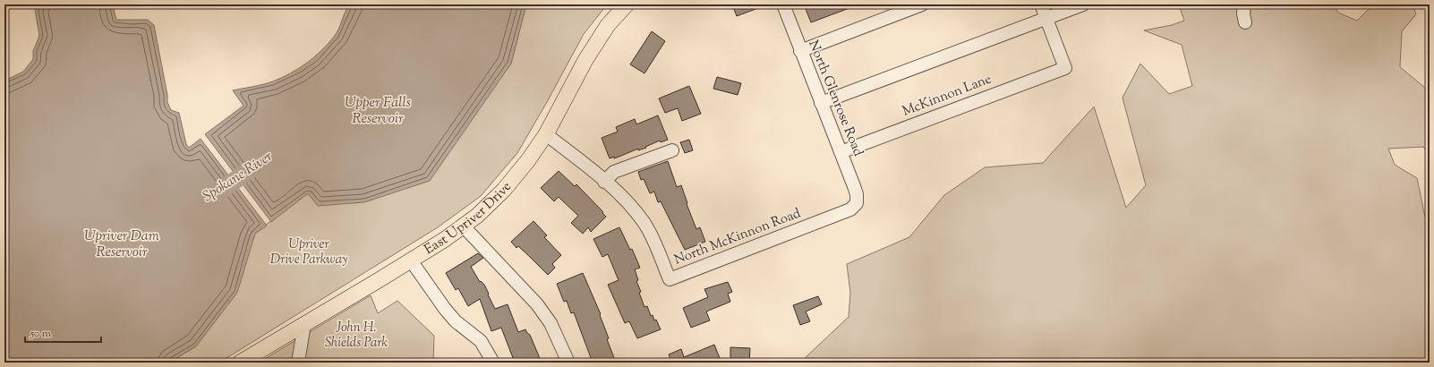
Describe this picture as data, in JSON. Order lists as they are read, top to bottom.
{
  "streets": {
    "main road": ["East Upriver Drive"],
    "street": ["McKinnon Lane", "North Glenrose Road", "North McKinnon Road"]
  },
  "crossings": [
    ["McKinnon Lane", "North Glenrose Road"],
    ["North Glenrose Road", "North McKinnon Road"],
    ["East Upriver Drive", "North McKinnon Road"]
  ],
  "water": ["Upper Falls Reservoir", "Spokane River", "Upriver Dam Reservoir"],
  "parks": ["Upriver Drive Parkway", "John H. Shields Park"],
  "scale_bar": "50 m"
}
